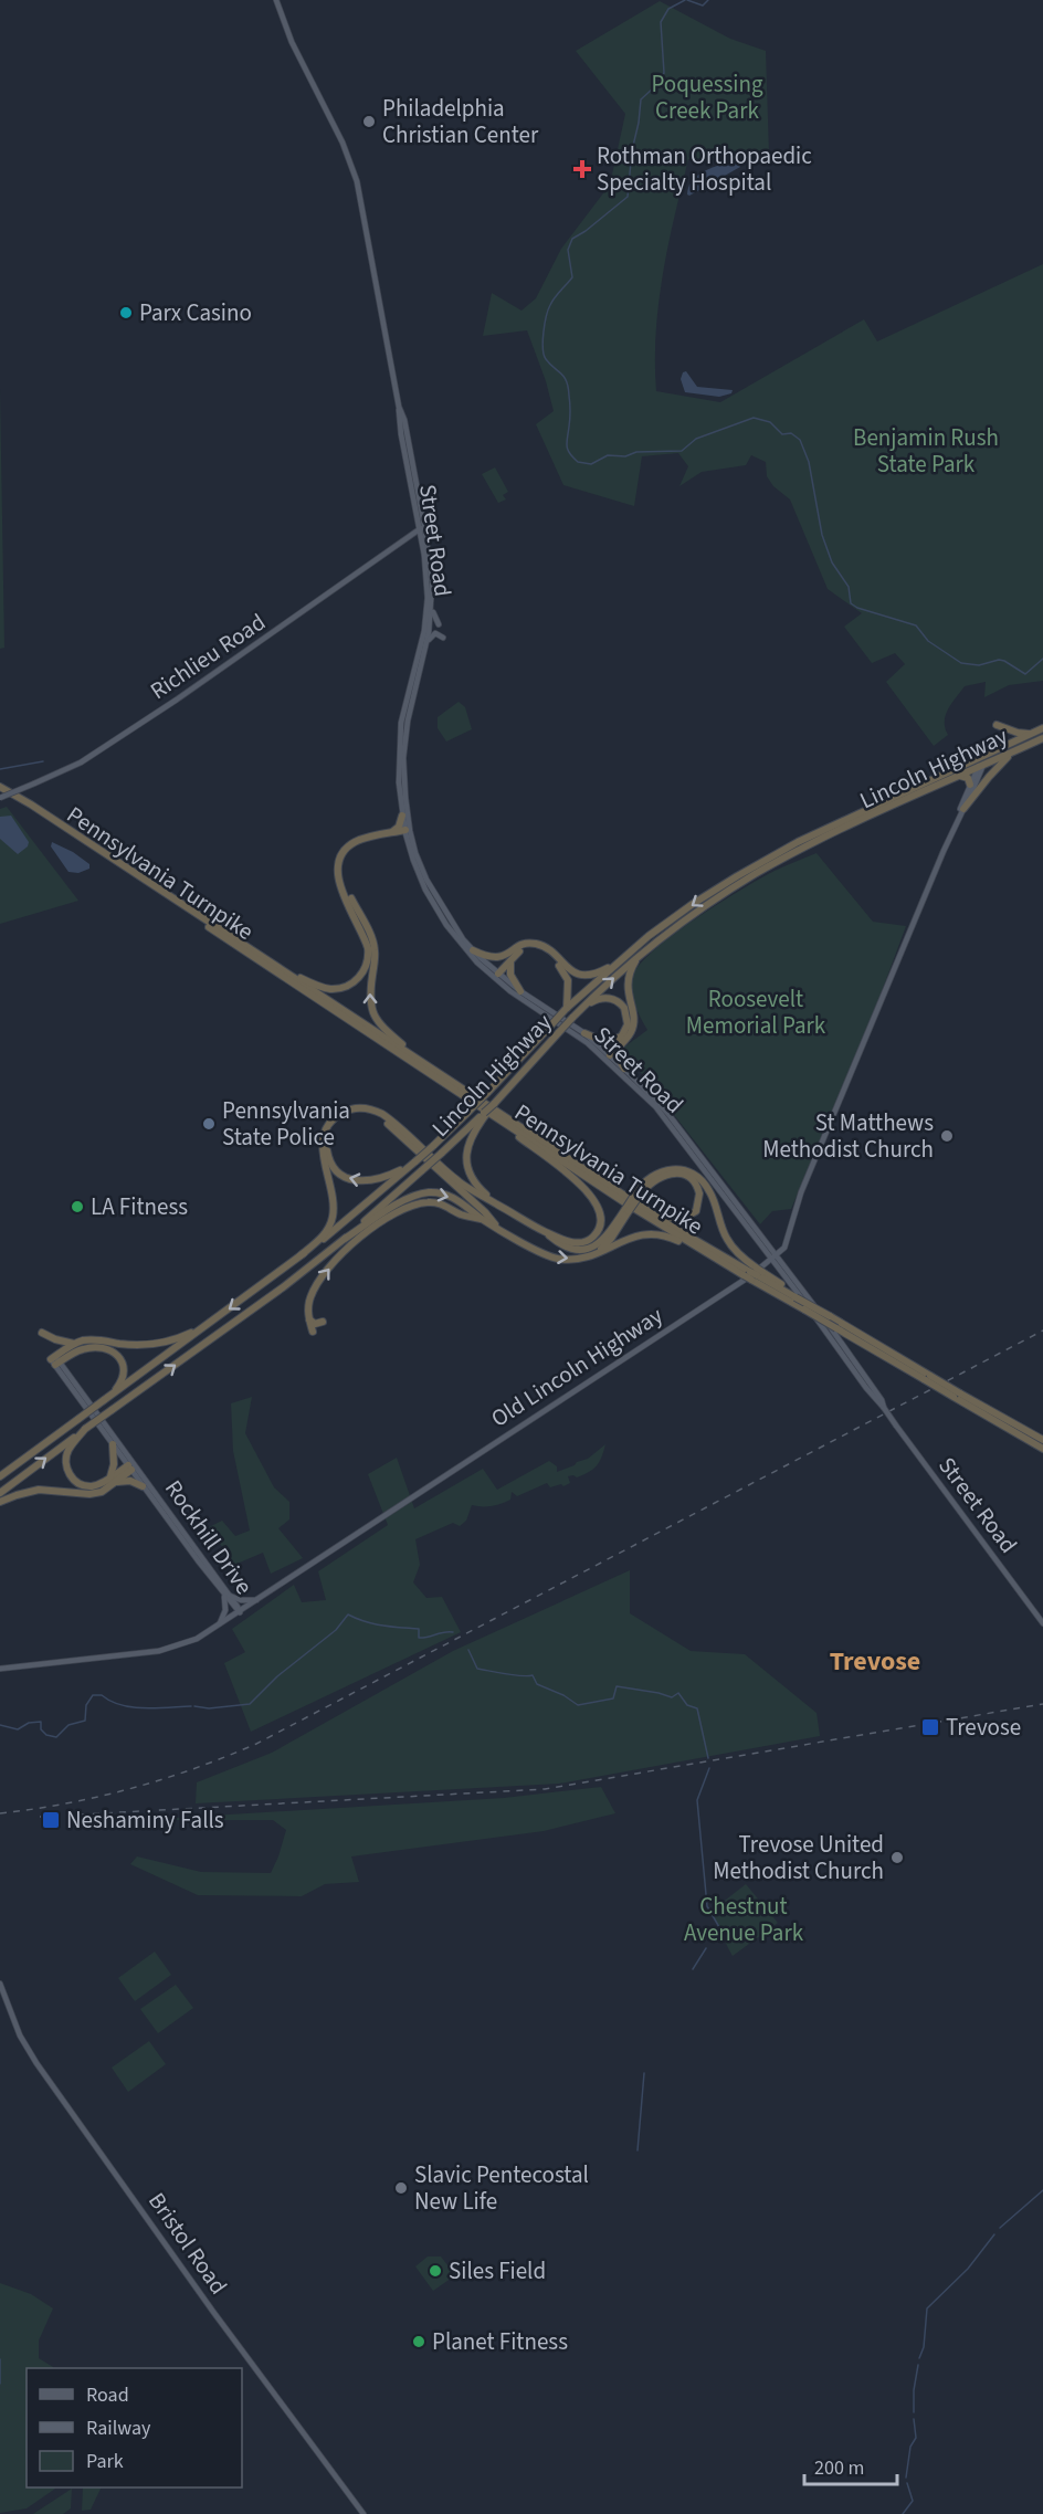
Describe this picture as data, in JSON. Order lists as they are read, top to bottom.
{
  "streets": {
    "highway": ["Lincoln Highway", "Pennsylvania Turnpike"],
    "main road": [
      "Street Road",
      "Richlieu Road",
      "Old Lincoln Highway",
      "Rockhill Drive",
      "Bristol Road"
    ]
  },
  "crossings": [
    ["Street Road", "Richlieu Road"],
    ["Street Road", "Old Lincoln Highway"],
    ["Lincoln Highway", "Pennsylvania Turnpike"],
    ["Lincoln Highway", "Old Lincoln Highway"],
    ["Pennsylvania Turnpike", "Old Lincoln Highway"],
    ["Old Lincoln Highway", "Rockhill Drive"]
  ],
  "districts": ["Trevose"],
  "parks": [
    "Poquessing Creek Park",
    "Benjamin Rush State Park",
    "Roosevelt Memorial Park",
    "Chestnut Avenue Park"
  ],
  "places": {
    "other": [
      "Philadelphia Christian Center",
      "Parx Casino",
      "Pennsylvania State Police",
      "St Matthews Methodist Church",
      "LA Fitness",
      "Trevose United Methodist Church",
      "Slavic Pentecostal New Life",
      "Siles Field",
      "Planet Fitness"
    ],
    "health": ["Rothman Orthopaedic Specialty Hospital"],
    "transit": ["Trevose", "Neshaminy Falls"]
  },
  "legend": ["Road", "Railway", "Park"],
  "scale_bar": "200 m"
}
